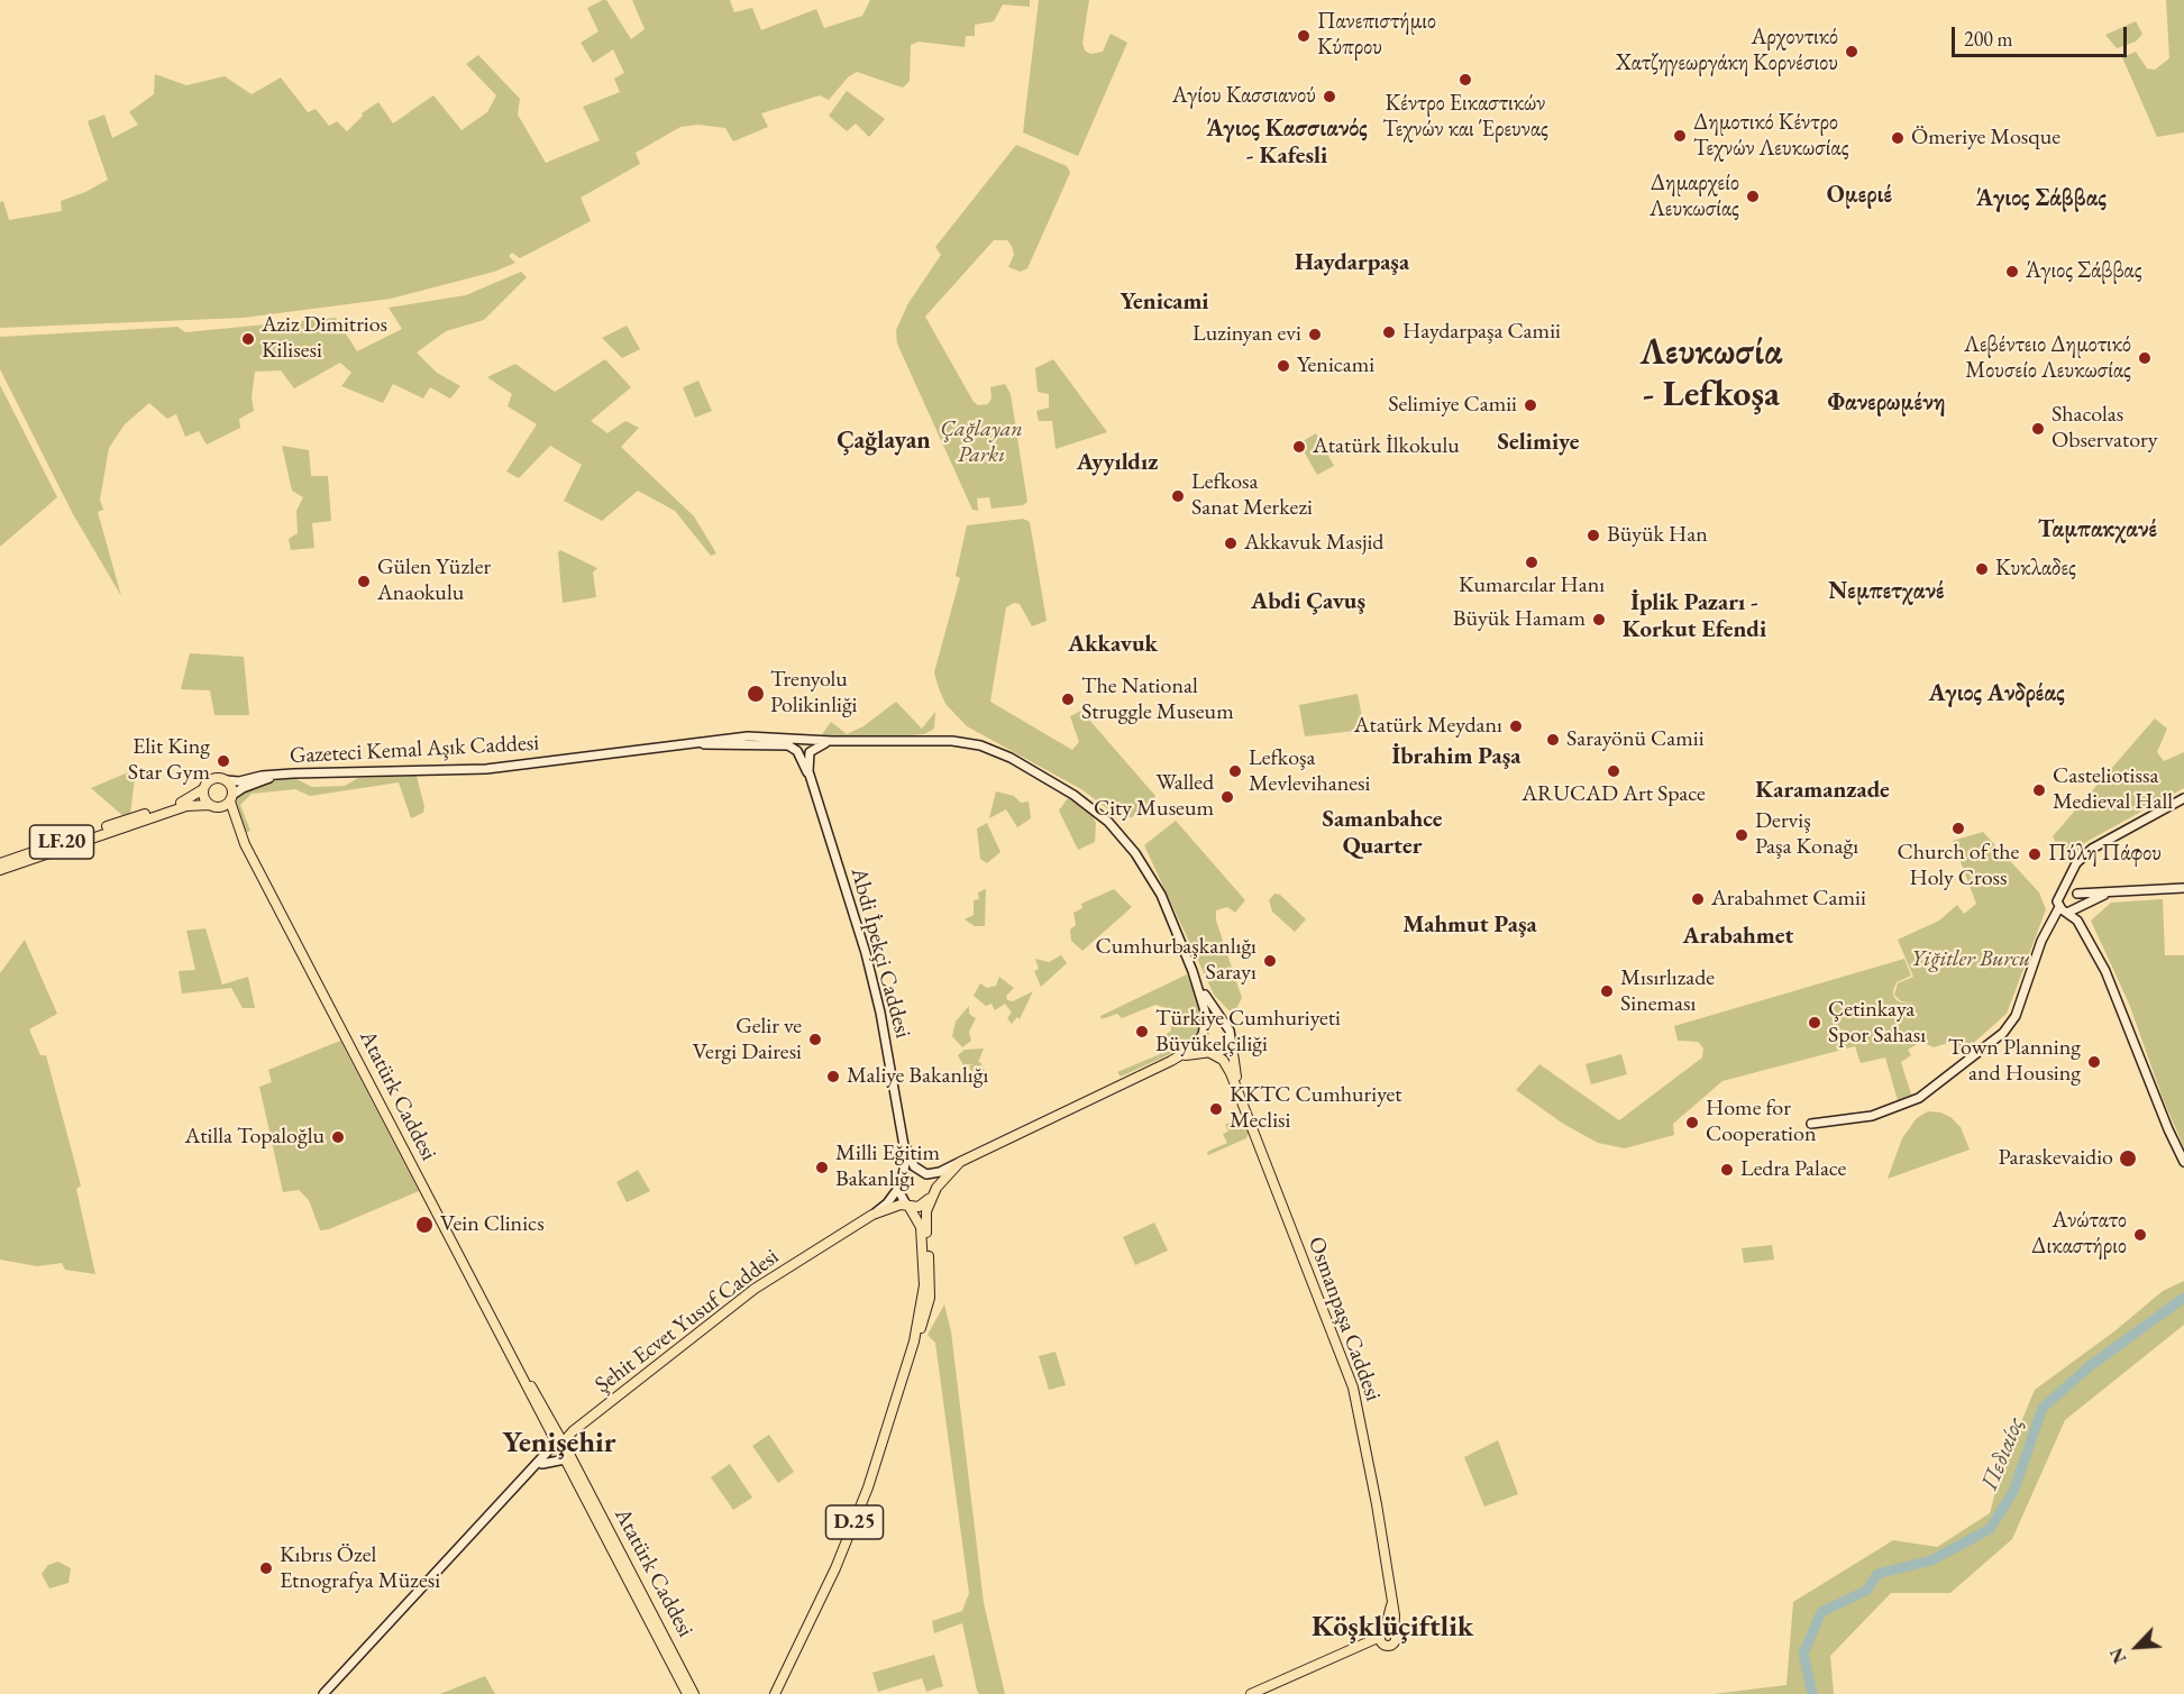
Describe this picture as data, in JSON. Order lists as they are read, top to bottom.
{
  "streets": {
    "main road": [
      "Gazeteci Kemal Aşık Caddesi",
      "LF.20",
      "Abdi İpekçi Caddesi",
      "Atatürk Caddesi",
      "Osmanpaşa Caddesi",
      "Şehit Ecvet Yusuf Caddesi",
      "D.25"
    ]
  },
  "crossings": [
    ["Gazeteci Kemal Aşık Caddesi", "LF.20"],
    ["Gazeteci Kemal Aşık Caddesi", "Abdi İpekçi Caddesi"],
    ["Gazeteci Kemal Aşık Caddesi", "Atatürk Caddesi"],
    ["LF.20", "Abdi İpekçi Caddesi"],
    ["LF.20", "Atatürk Caddesi"],
    ["LF.20", "D.25"],
    ["Abdi İpekçi Caddesi", "Şehit Ecvet Yusuf Caddesi"],
    ["Abdi İpekçi Caddesi", "D.25"],
    ["Atatürk Caddesi", "Şehit Ecvet Yusuf Caddesi"],
    ["Şehit Ecvet Yusuf Caddesi", "D.25"]
  ],
  "districts": [
    "Άγιος Κασσιανός - Kafesli",
    "Ομεριέ",
    "Άγιος Σάββας",
    "Haydarpaşa",
    "Yenicami",
    "Λευκωσία - Lefkoşa",
    "Φανερωμένη",
    "Çağlayan",
    "Selimiye",
    "Ayyıldız",
    "Ταμπακχανέ",
    "Νεμπετχανέ",
    "Abdi Çavuş",
    "İplik Pazarı - Korkut Efendi",
    "Akkavuk",
    "Αγιος Ανδρέας",
    "İbrahim Paşa",
    "Karamanzade",
    "Samanbahce Quarter",
    "Mahmut Paşa",
    "Arabahmet",
    "Yenişehir",
    "Köşklüçiftlik"
  ],
  "water": ["Πεδιαίος"],
  "parks": ["Çağlayan Parkı", "Yiğitler Burcu"],
  "places": [
    "Πανεπιστήμιο Κύπρου",
    "Αρχοντικό Χατζηγεωργάκη Κορνέσιου",
    "Κέντρο Εικαστικών Τεχνών και Έρευνας",
    "Αγίου Κασσιανού",
    "Δημοτικό Κέντρο Τεχνών Λευκωσίας",
    "Ömeriye Mosque",
    "Δημαρχείο Λευκωσίας",
    "Άγιος Σάββας",
    "Haydarpaşa Camii",
    "Luzinyan evi",
    "Aziz Dimitrios Kilisesi",
    "Λεβέντειο Δημοτικό Μουσείο Λευκωσίας",
    "Yenicami",
    "Selimiye Camii",
    "Shacolas Observatory",
    "Atatürk İlkokulu",
    "Lefkosa Sanat Merkezi",
    "Büyük Han",
    "Akkavuk Masjid",
    "Kumarcılar Hanı",
    "Κυκλαδες",
    "Gülen Yüzler Anaokulu",
    "Büyük Hamam",
    "Trenyolu Polikinliği",
    "The National Struggle Museum",
    "Atatürk Meydanı",
    "Sarayönü Camii",
    "Elit King Star Gym",
    "Lefkoşa Mevlevihanesi",
    "ARUCAD Art Space",
    "Casteliotissa Medieval Hall",
    "Walled City Museum",
    "Church of the Holy Cross",
    "Derviş Paşa Konağı",
    "Πύλη Πάφου",
    "Arabahmet Camii",
    "Cumhurbaşkanlığı Sarayı",
    "Mısırlızade Sineması",
    "Çetinkaya Spor Sahası",
    "Türkiye Cumhuriyeti Büyükelçiliği",
    "Gelir ve Vergi Dairesi",
    "Town Planning and Housing",
    "Maliye Bakanlığı",
    "KKTC Cumhuriyet Meclisi",
    "Home for Cooperation",
    "Atilla Topaloğlu",
    "Paraskevaidio",
    "Milli Eğitim Bakanlığı",
    "Ledra Palace",
    "Vein Clinics",
    "Ανώτατο Δικαστήριο",
    "Kıbrıs Özel Etnografya Müzesi"
  ],
  "scale_bar": "200 m",
  "north": "bottom left"
}
